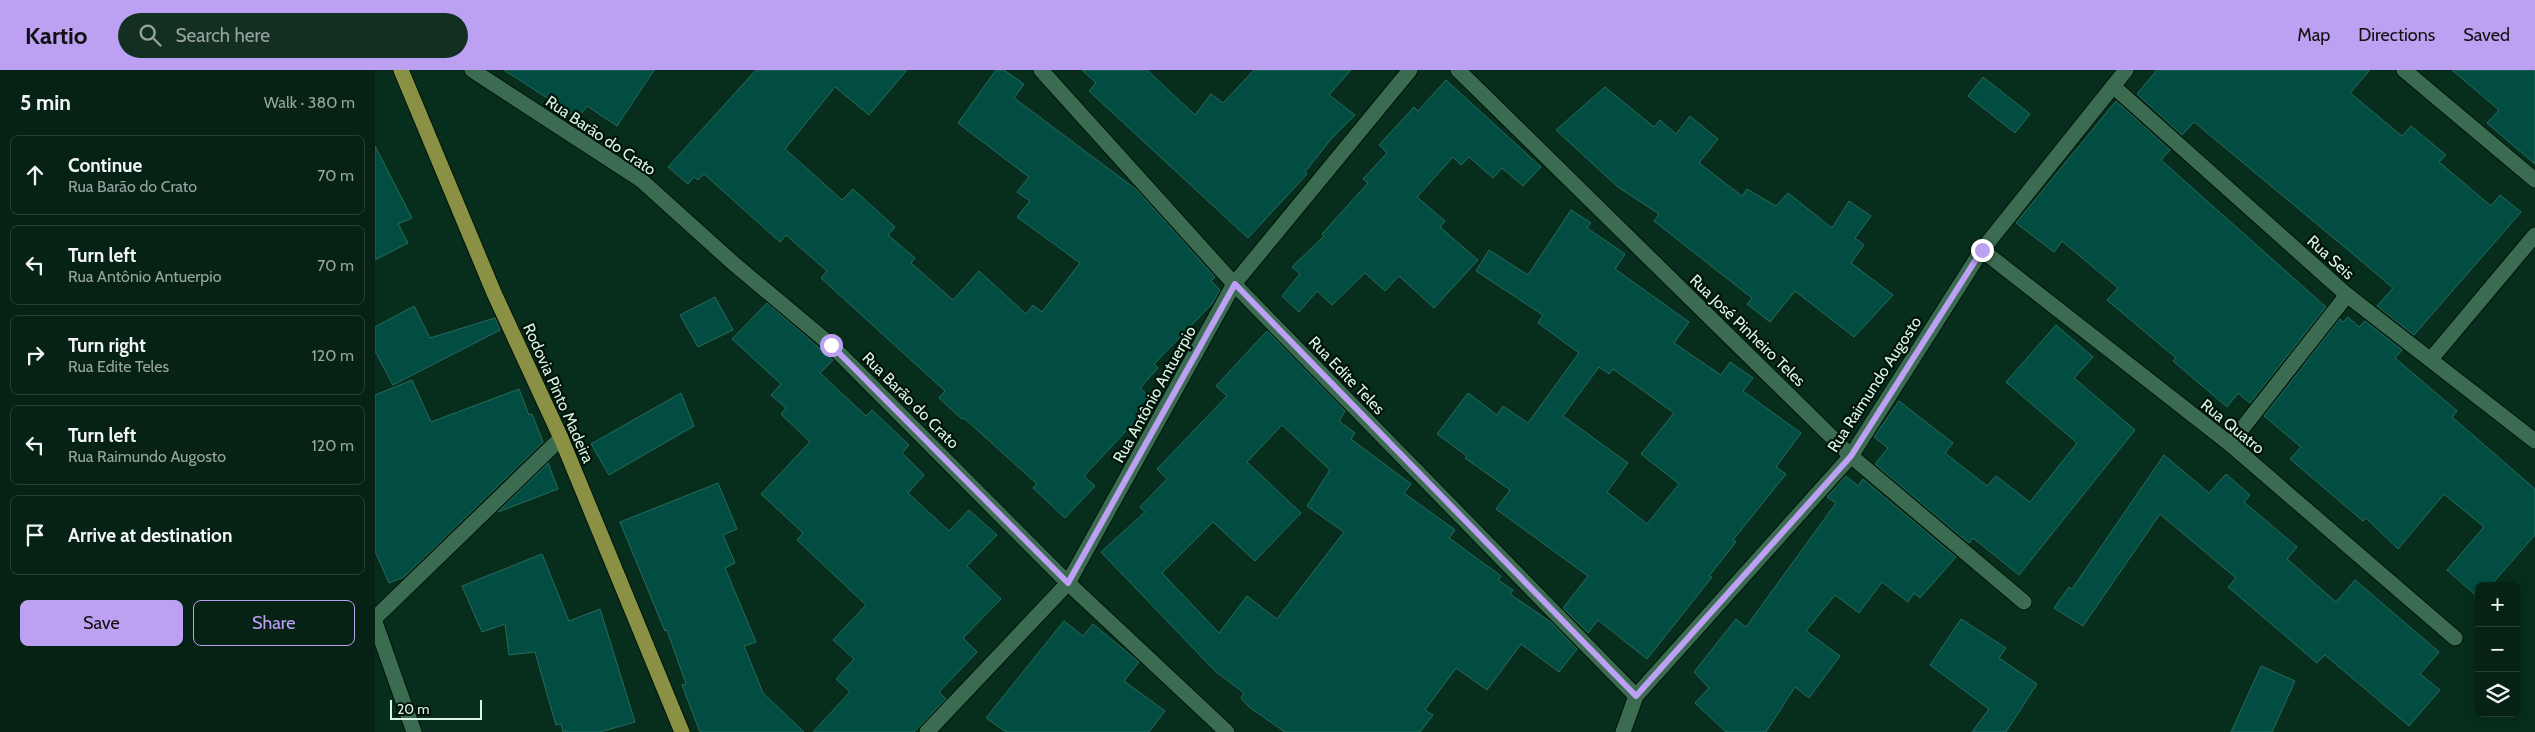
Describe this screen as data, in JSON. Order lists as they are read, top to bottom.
{
  "streets": {
    "main road": ["Rodovia Pinto Madeira"],
    "street": [
      "Rua Barão do Crato",
      "Rua Seis",
      "Rua José Pinheiro Teles",
      "Rua Edite Teles",
      "Rua Raimundo Augosto",
      "Rua Antônio Antuerpio",
      "Rua Quatro"
    ]
  },
  "crossings": [
    ["Rua Barão do Crato", "Rua Antônio Antuerpio"],
    ["Rua Seis", "Rua Raimundo Augosto"],
    ["Rua José Pinheiro Teles", "Rua Raimundo Augosto"],
    ["Rua Edite Teles", "Rua Raimundo Augosto"],
    ["Rua Edite Teles", "Rua Antônio Antuerpio"],
    ["Rua Raimundo Augosto", "Rua Quatro"]
  ],
  "scale_bar": "20 m",
  "page": {
    "header": "Kartio",
    "search": "Search here",
    "nav": ["Map", "Directions", "Saved"],
    "heading": ["5 min", "Walk · 380 m"],
    "list": [
      ["Continue", "Rua Barão do Crato", "70 m"],
      ["Turn left", "Rua Antônio Antuerpio", "70 m"],
      ["Turn right", "Rua Edite Teles", "120 m"],
      ["Turn left", "Rua Raimundo Augosto", "120 m"],
      "Arrive at destination"
    ],
    "map_buttons": ["+", "−"],
    "buttons": ["Save", "Share"],
    "scale": "20 m"
  }
}
